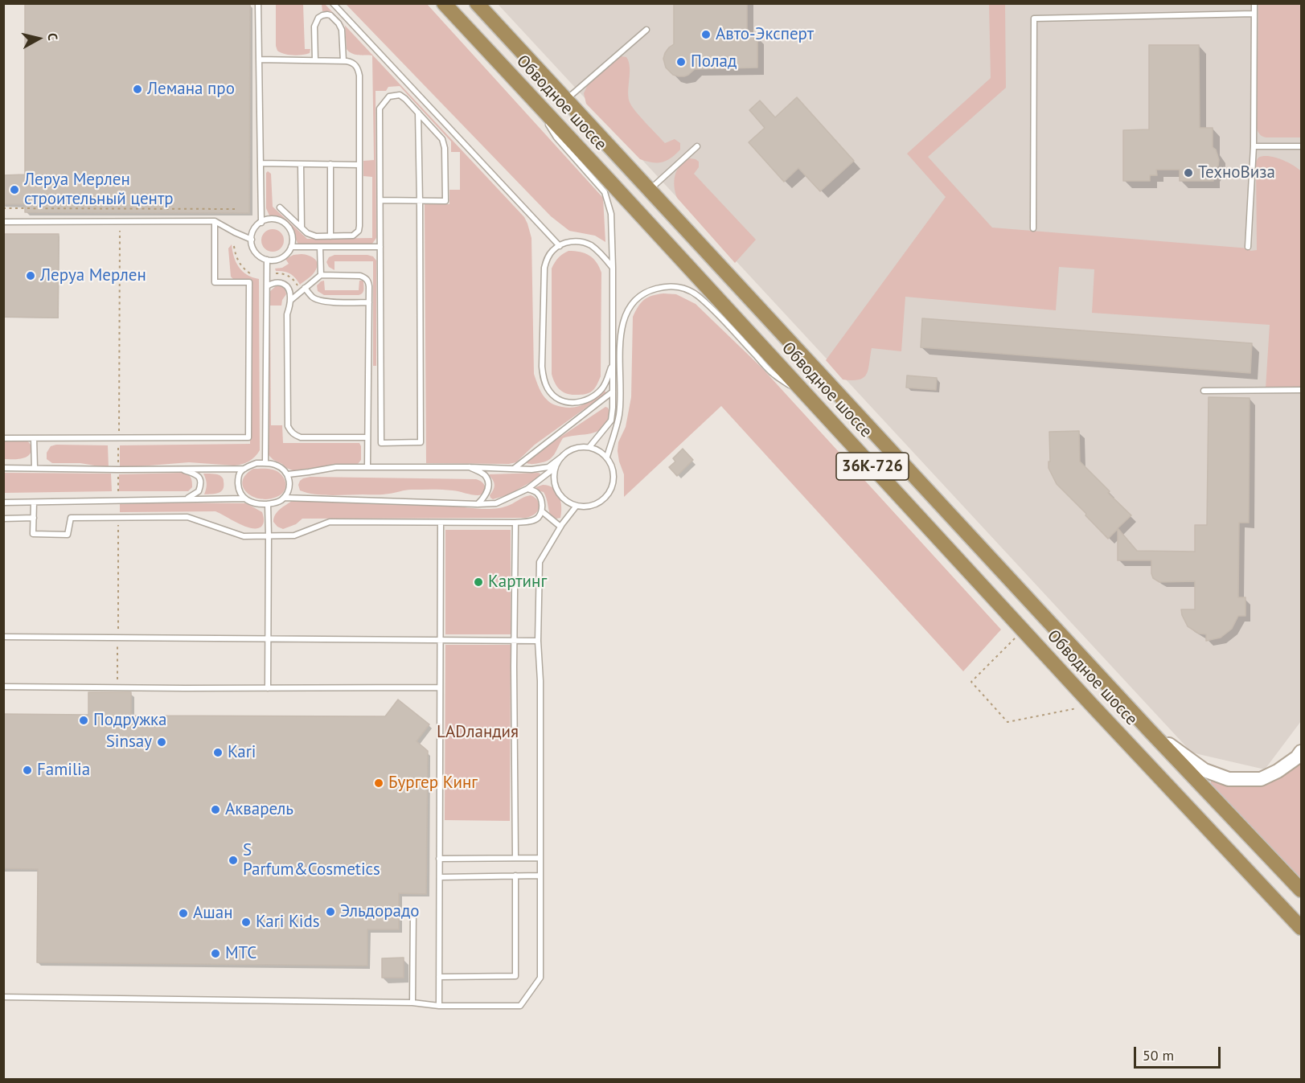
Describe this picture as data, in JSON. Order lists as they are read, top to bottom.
{
  "streets": {
    "main road": ["Обводное шоссе", "36К-726"]
  },
  "parks": ["LADландия"],
  "places": [
    "Авто-Эксперт",
    "Полад",
    "Лемана про",
    "ТехноВиза",
    "Леруа Мерлен строительный центр",
    "Леруа Мерлен",
    "Картинг",
    "Подружка",
    "Sinsay",
    "Kari",
    "Familia",
    "Бургер Кинг",
    "Акварель",
    "S Parfum&Cosmetics",
    "Эльдорадо",
    "Ашан",
    "Kari Kids",
    "МТС"
  ],
  "scale_bar": "50 m",
  "north": "right"
}
